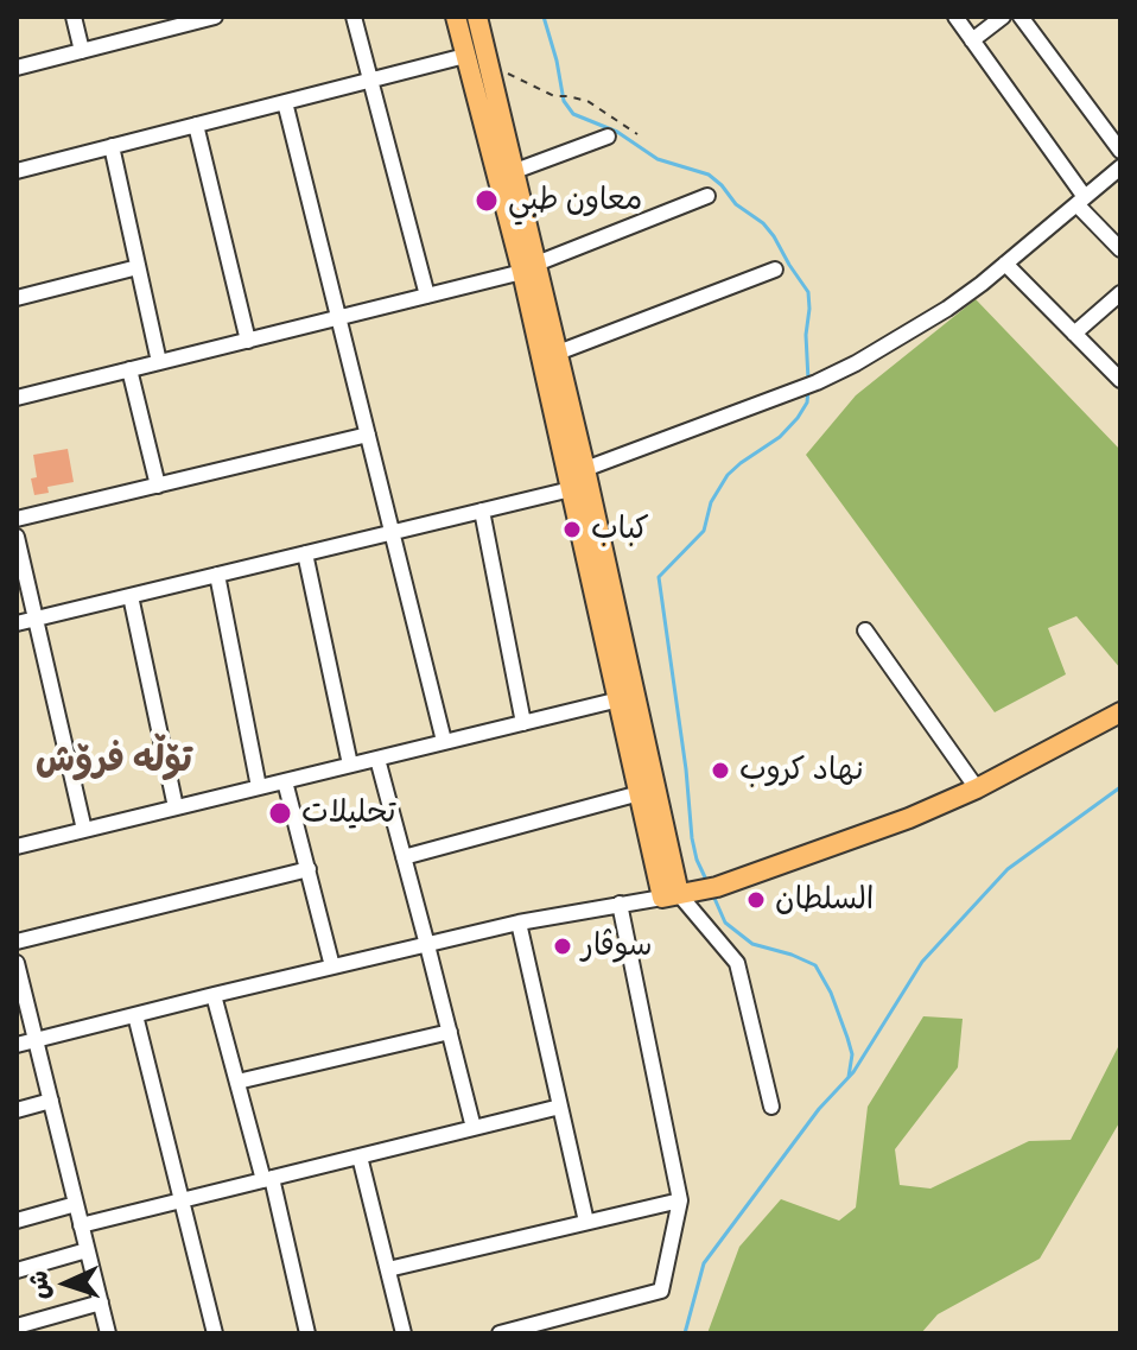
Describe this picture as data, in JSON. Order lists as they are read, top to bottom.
{
  "districts": ["تۆڵە فرۆش"],
  "places": [
    "معاون طبي",
    "كباب",
    "نهاد كروب",
    "تحلیلات",
    "السلطان",
    "سوڤار"
  ],
  "north": "left"
}
